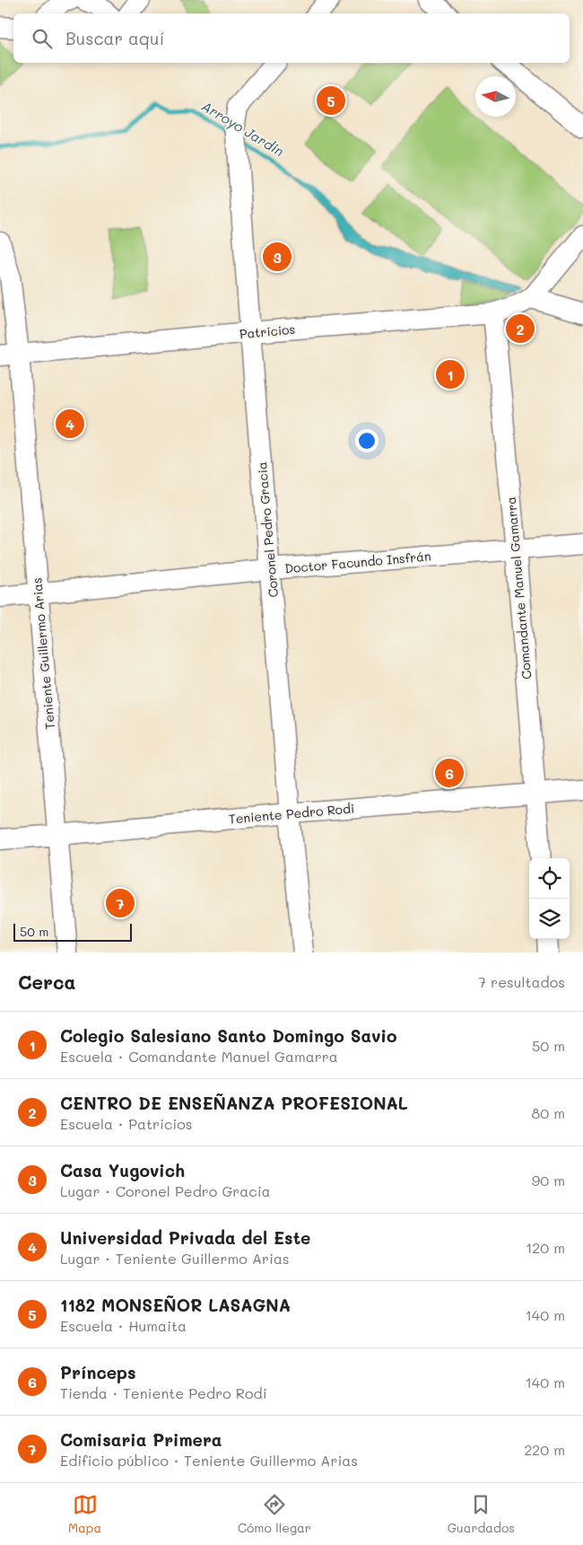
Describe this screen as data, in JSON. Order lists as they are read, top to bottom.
{
  "streets": {
    "street": [
      "Patricios",
      "Coronel Pedro Gracia",
      "Doctor Facundo Insfrán",
      "Comandante Manuel Gamarra",
      "Teniente Guillermo Arias",
      "Teniente Pedro Rodi"
    ]
  },
  "crossings": [
    ["Patricios", "Coronel Pedro Gracia"],
    ["Patricios", "Comandante Manuel Gamarra"],
    ["Patricios", "Teniente Guillermo Arias"],
    ["Coronel Pedro Gracia", "Doctor Facundo Insfrán"],
    ["Coronel Pedro Gracia", "Teniente Pedro Rodi"],
    ["Doctor Facundo Insfrán", "Comandante Manuel Gamarra"],
    ["Doctor Facundo Insfrán", "Teniente Guillermo Arias"],
    ["Comandante Manuel Gamarra", "Teniente Pedro Rodi"],
    ["Teniente Guillermo Arias", "Teniente Pedro Rodi"]
  ],
  "water": ["Arroyo Jardin"],
  "scale_bar": "50 m",
  "north": "left",
  "page": {
    "search": "Buscar aquí",
    "pins": [
      "5",
      "3",
      "2",
      "1",
      "4",
      "6",
      "7"
    ],
    "scale": "50 m",
    "heading": ["Cerca", "7 resultados"],
    "list": [
      {
        "mark": "1",
        "name": "Colegio Salesiano Santo Domingo Savio",
        "note": "Escuela · Comandante Manuel Gamarra",
        "value": "50 m"
      },
      {
        "mark": "2",
        "name": "CENTRO DE ENSEÑANZA PROFESIONAL",
        "note": "Escuela · Patricios",
        "value": "80 m"
      },
      {
        "mark": "3",
        "name": "Casa Yugovich",
        "note": "Lugar · Coronel Pedro Gracia",
        "value": "90 m"
      },
      {
        "mark": "4",
        "name": "Universidad Privada del Este",
        "note": "Lugar · Teniente Guillermo Arias",
        "value": "120 m"
      },
      {
        "mark": "5",
        "name": "1182 MONSEÑOR LASAGNA",
        "note": "Escuela · Humaita",
        "value": "140 m"
      },
      {
        "mark": "6",
        "name": "Prínceps",
        "note": "Tienda · Teniente Pedro Rodi",
        "value": "140 m"
      },
      {
        "mark": "7",
        "name": "Comisaria Primera",
        "note": "Edificio público · Teniente Guillermo Arias",
        "value": "220 m"
      }
    ],
    "nav": ["Mapa", "Cómo llegar", "Guardados"]
  }
}
